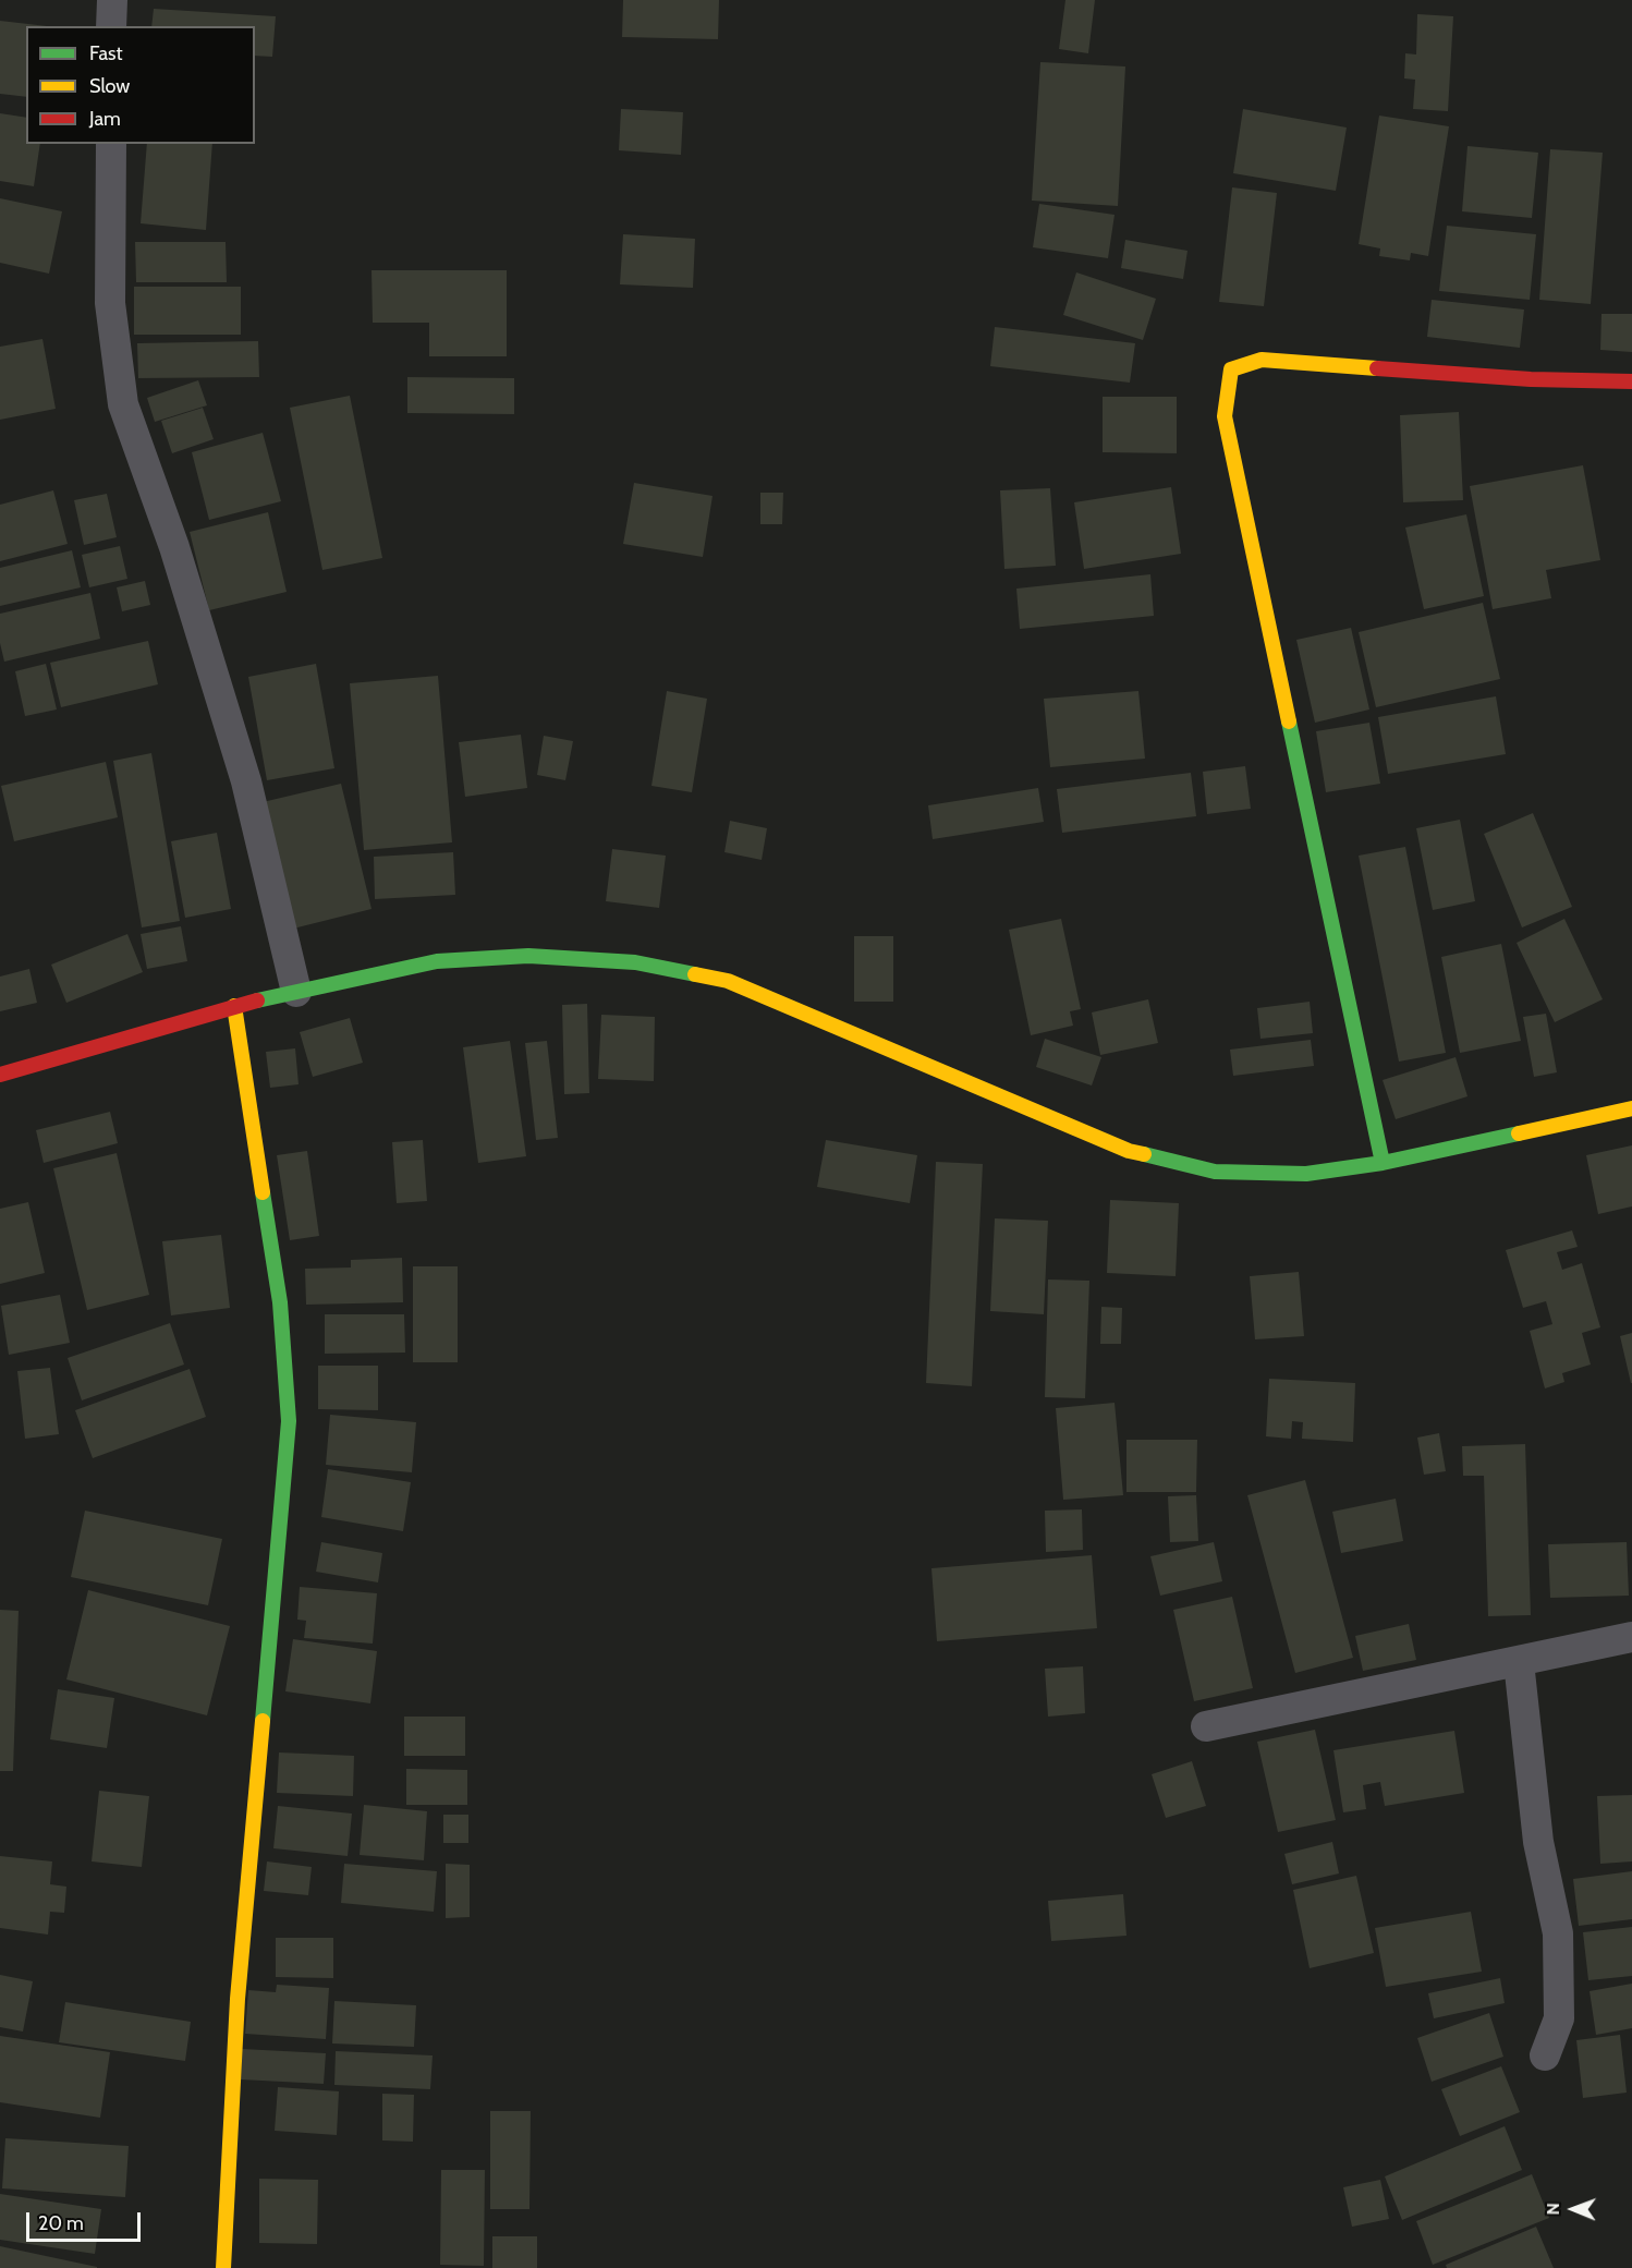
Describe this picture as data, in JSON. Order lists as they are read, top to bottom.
{
  "legend": ["Fast", "Slow", "Jam"],
  "scale_bar": "20 m",
  "north": "left"
}
